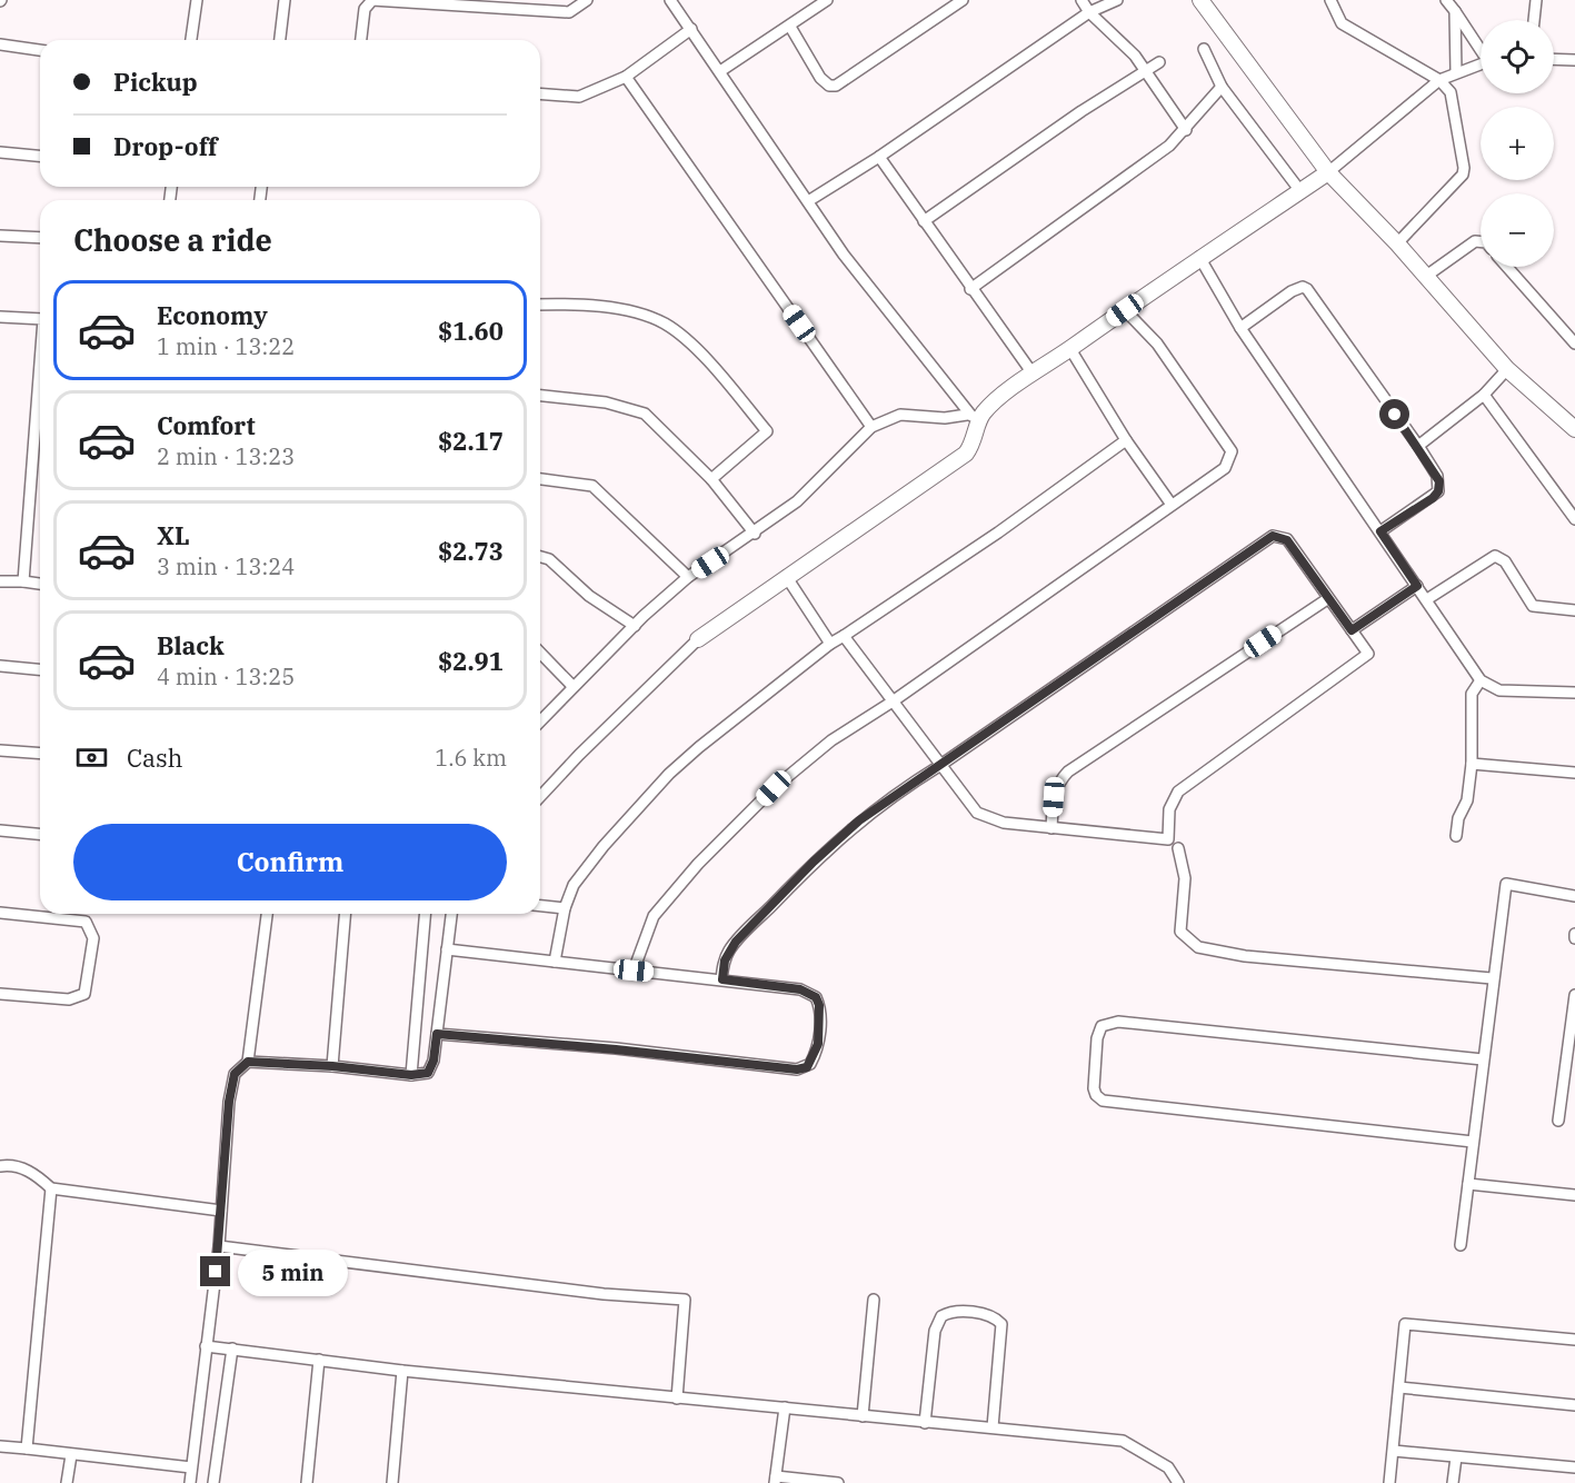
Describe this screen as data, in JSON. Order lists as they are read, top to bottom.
{
  "page": {
    "map_buttons": ["+", "−"],
    "banner": ["Pickup", "Drop-off"],
    "heading": "Choose a ride",
    "list": [
      {
        "name": "Economy",
        "note": "1 min · 13:22",
        "value": "$1.60"
      },
      {
        "name": "Comfort",
        "note": "2 min · 13:23",
        "value": "$2.17"
      },
      {
        "name": "XL",
        "note": "3 min · 13:24",
        "value": "$2.73"
      },
      {
        "name": "Black",
        "note": "4 min · 13:25",
        "value": "$2.91"
      }
    ],
    "pay": ["Cash", "1.6 km"],
    "buttons": "Confirm",
    "bubble": "5 min"
  }
}
